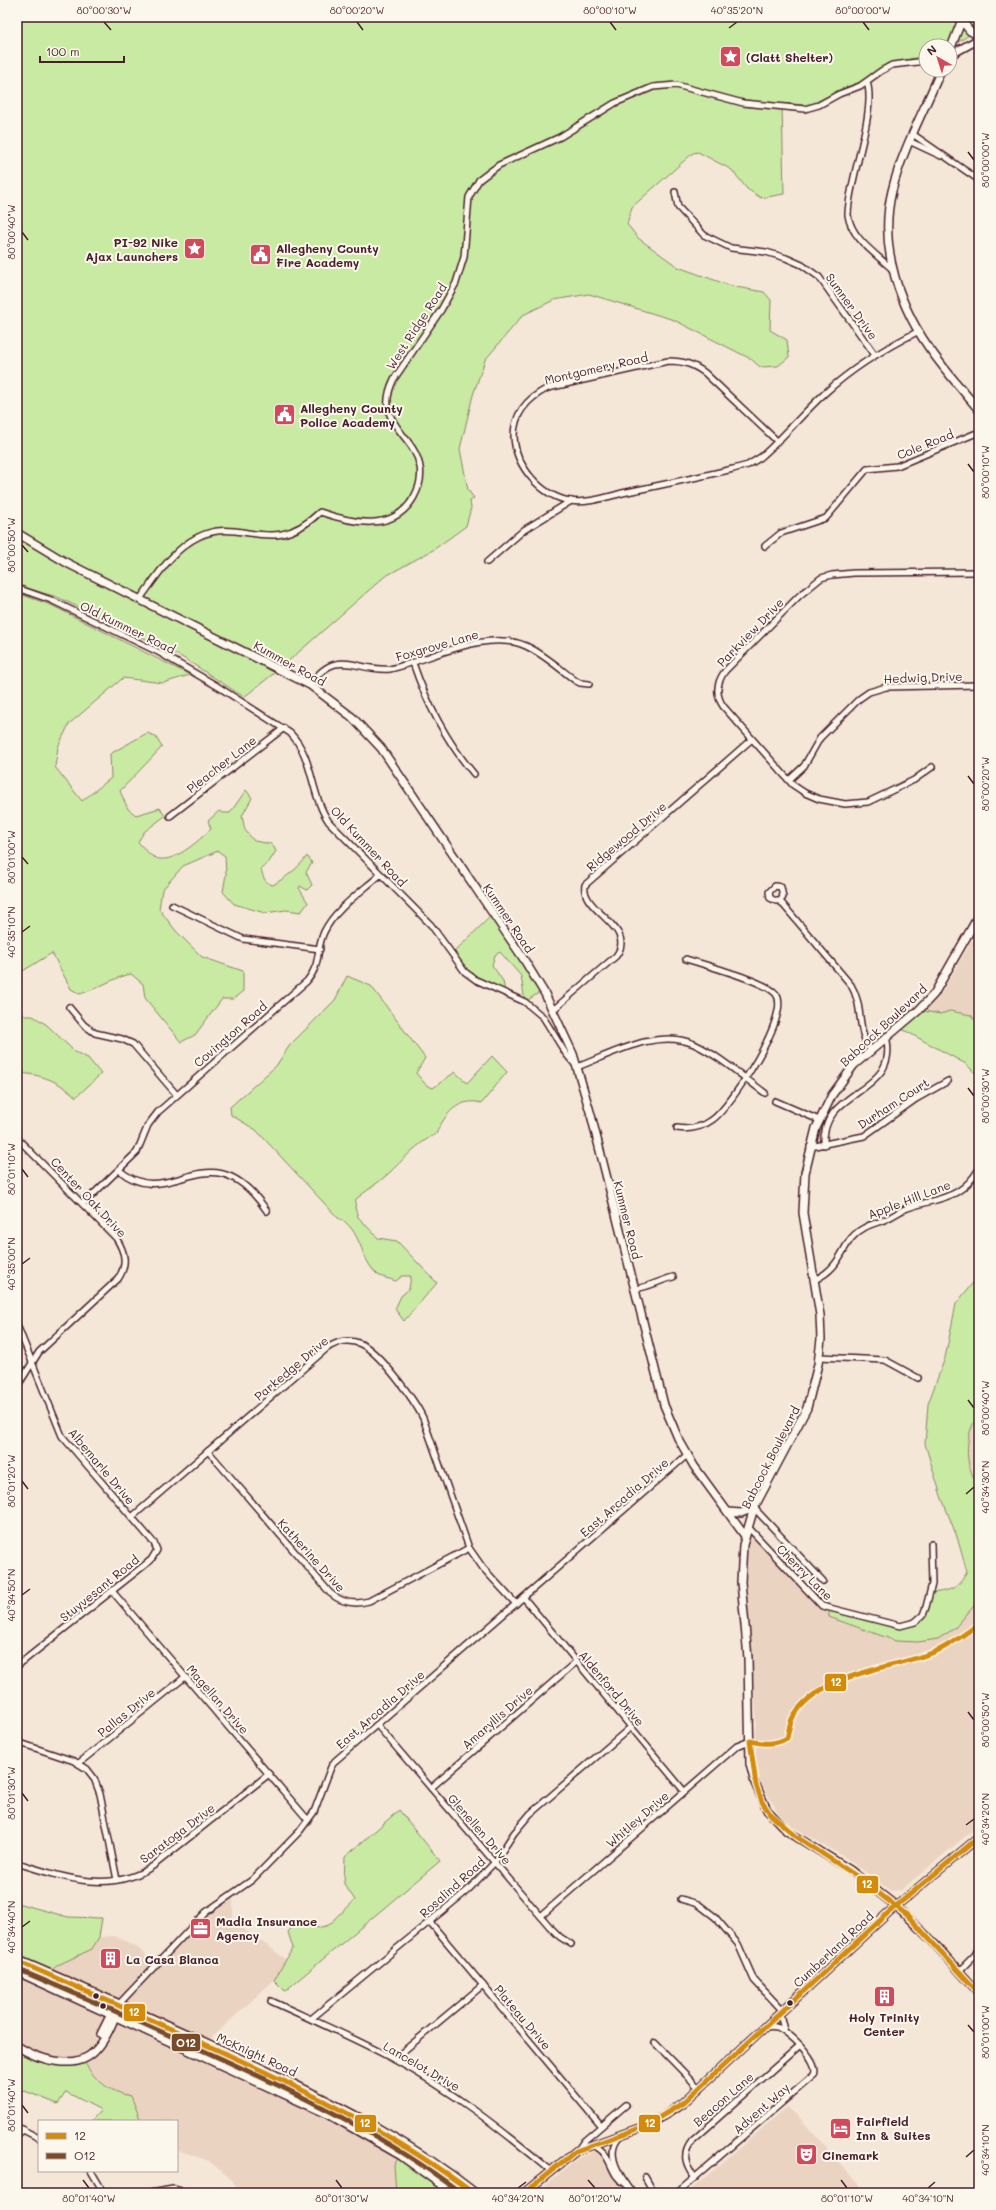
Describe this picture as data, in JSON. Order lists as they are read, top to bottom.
{
  "streets": {
    "highway": ["McKnight Road"],
    "main road": ["Kummer Road", "Babcock Boulevard", "Cumberland Road"],
    "street": [
      "Sumner Drive",
      "West Ridge Road",
      "Montgomery Road",
      "Cole Road",
      "Old Kummer Road",
      "Parkview Drive",
      "Foxgrove Lane",
      "Hedwig Drive",
      "Pleacher Lane",
      "Ridgewood Drive",
      "Covington Road",
      "Durham Court",
      "Center Oak Drive",
      "Apple Hill Lane",
      "Parkedge Drive",
      "Albemarle Drive",
      "East Arcadia Drive",
      "Katherine Drive",
      "Cherry Lane",
      "Stuyvesant Road",
      "Aldenford Drive",
      "Magellan Drive",
      "Pallas Drive",
      "Amaryllis Drive",
      "Whitley Drive",
      "Glenellen Drive",
      "Saratoga Drive",
      "Rosalind Road",
      "Plateau Drive",
      "Lancelot Drive",
      "Beacon Lane",
      "Advent Way"
    ]
  },
  "crossings": [
    ["Sumner Drive", "Montgomery Road"],
    ["West Ridge Road", "Kummer Road"],
    ["Old Kummer Road", "Kummer Road"],
    ["Old Kummer Road", "Pleacher Lane"],
    ["Old Kummer Road", "Covington Road"],
    ["Parkview Drive", "Hedwig Drive"],
    ["Parkview Drive", "Ridgewood Drive"],
    ["Foxgrove Lane", "Kummer Road"],
    ["Kummer Road", "Ridgewood Drive"],
    ["Kummer Road", "Babcock Boulevard"],
    ["Kummer Road", "East Arcadia Drive"],
    ["Babcock Boulevard", "Durham Court"],
    ["Babcock Boulevard", "Apple Hill Lane"],
    ["Babcock Boulevard", "Cherry Lane"],
    ["Babcock Boulevard", "Whitley Drive"],
    ["Babcock Boulevard", "Cumberland Road"],
    ["Covington Road", "Center Oak Drive"],
    ["Center Oak Drive", "Albemarle Drive"],
    ["Parkedge Drive", "Albemarle Drive"],
    ["Parkedge Drive", "East Arcadia Drive"],
    ["Parkedge Drive", "Katherine Drive"],
    ["Parkedge Drive", "Stuyvesant Road"],
    ["Albemarle Drive", "Stuyvesant Road"],
    ["East Arcadia Drive", "Aldenford Drive"],
    ["East Arcadia Drive", "Magellan Drive"],
    ["East Arcadia Drive", "Glenellen Drive"],
    ["East Arcadia Drive", "McKnight Road"],
    ["Stuyvesant Road", "Magellan Drive"],
    ["Aldenford Drive", "Amaryllis Drive"],
    ["Aldenford Drive", "Whitley Drive"],
    ["Aldenford Drive", "Rosalind Road"],
    ["Magellan Drive", "Pallas Drive"],
    ["Magellan Drive", "Saratoga Drive"],
    ["Amaryllis Drive", "Glenellen Drive"],
    ["Whitley Drive", "Glenellen Drive"],
    ["Glenellen Drive", "Rosalind Road"],
    ["Rosalind Road", "Plateau Drive"],
    ["Rosalind Road", "Lancelot Drive"],
    ["Cumberland Road", "Lancelot Drive"],
    ["Cumberland Road", "Advent Way"],
    ["Beacon Lane", "Advent Way"]
  ],
  "places": {
    "place": ["(Clatt Shelter)", "PI-92 Nike Ajax Launchers"],
    "public building": ["Allegheny County Fire Academy", "Allegheny County Police Academy"],
    "office": ["Madia Insurance Agency"],
    "building": ["La Casa Blanca", "Holy Trinity Center"],
    "hotel": ["Fairfield Inn & Suites"],
    "theatre": ["Cinemark"]
  },
  "lines": ["transit line 12", "transit line O12"],
  "legend": ["12", "O12"],
  "scale_bar": "100 m",
  "north": "top left",
  "coordinates": [
    "80°00'30\"W",
    "80°00'20\"W",
    "80°00'10\"W",
    "40°35'20\"N",
    "80°00'00\"W",
    "80°00'40\"W",
    "80°00'50\"W",
    "80°01'00\"W",
    "40°35'10\"N",
    "80°01'10\"W",
    "40°35'00\"N",
    "80°01'20\"W",
    "40°34'30\"N",
    "40°34'50\"N",
    "80°01'30\"W",
    "40°34'20\"N",
    "40°34'40\"N",
    "80°01'40\"W",
    "40°34'10\"N"
  ]
}
